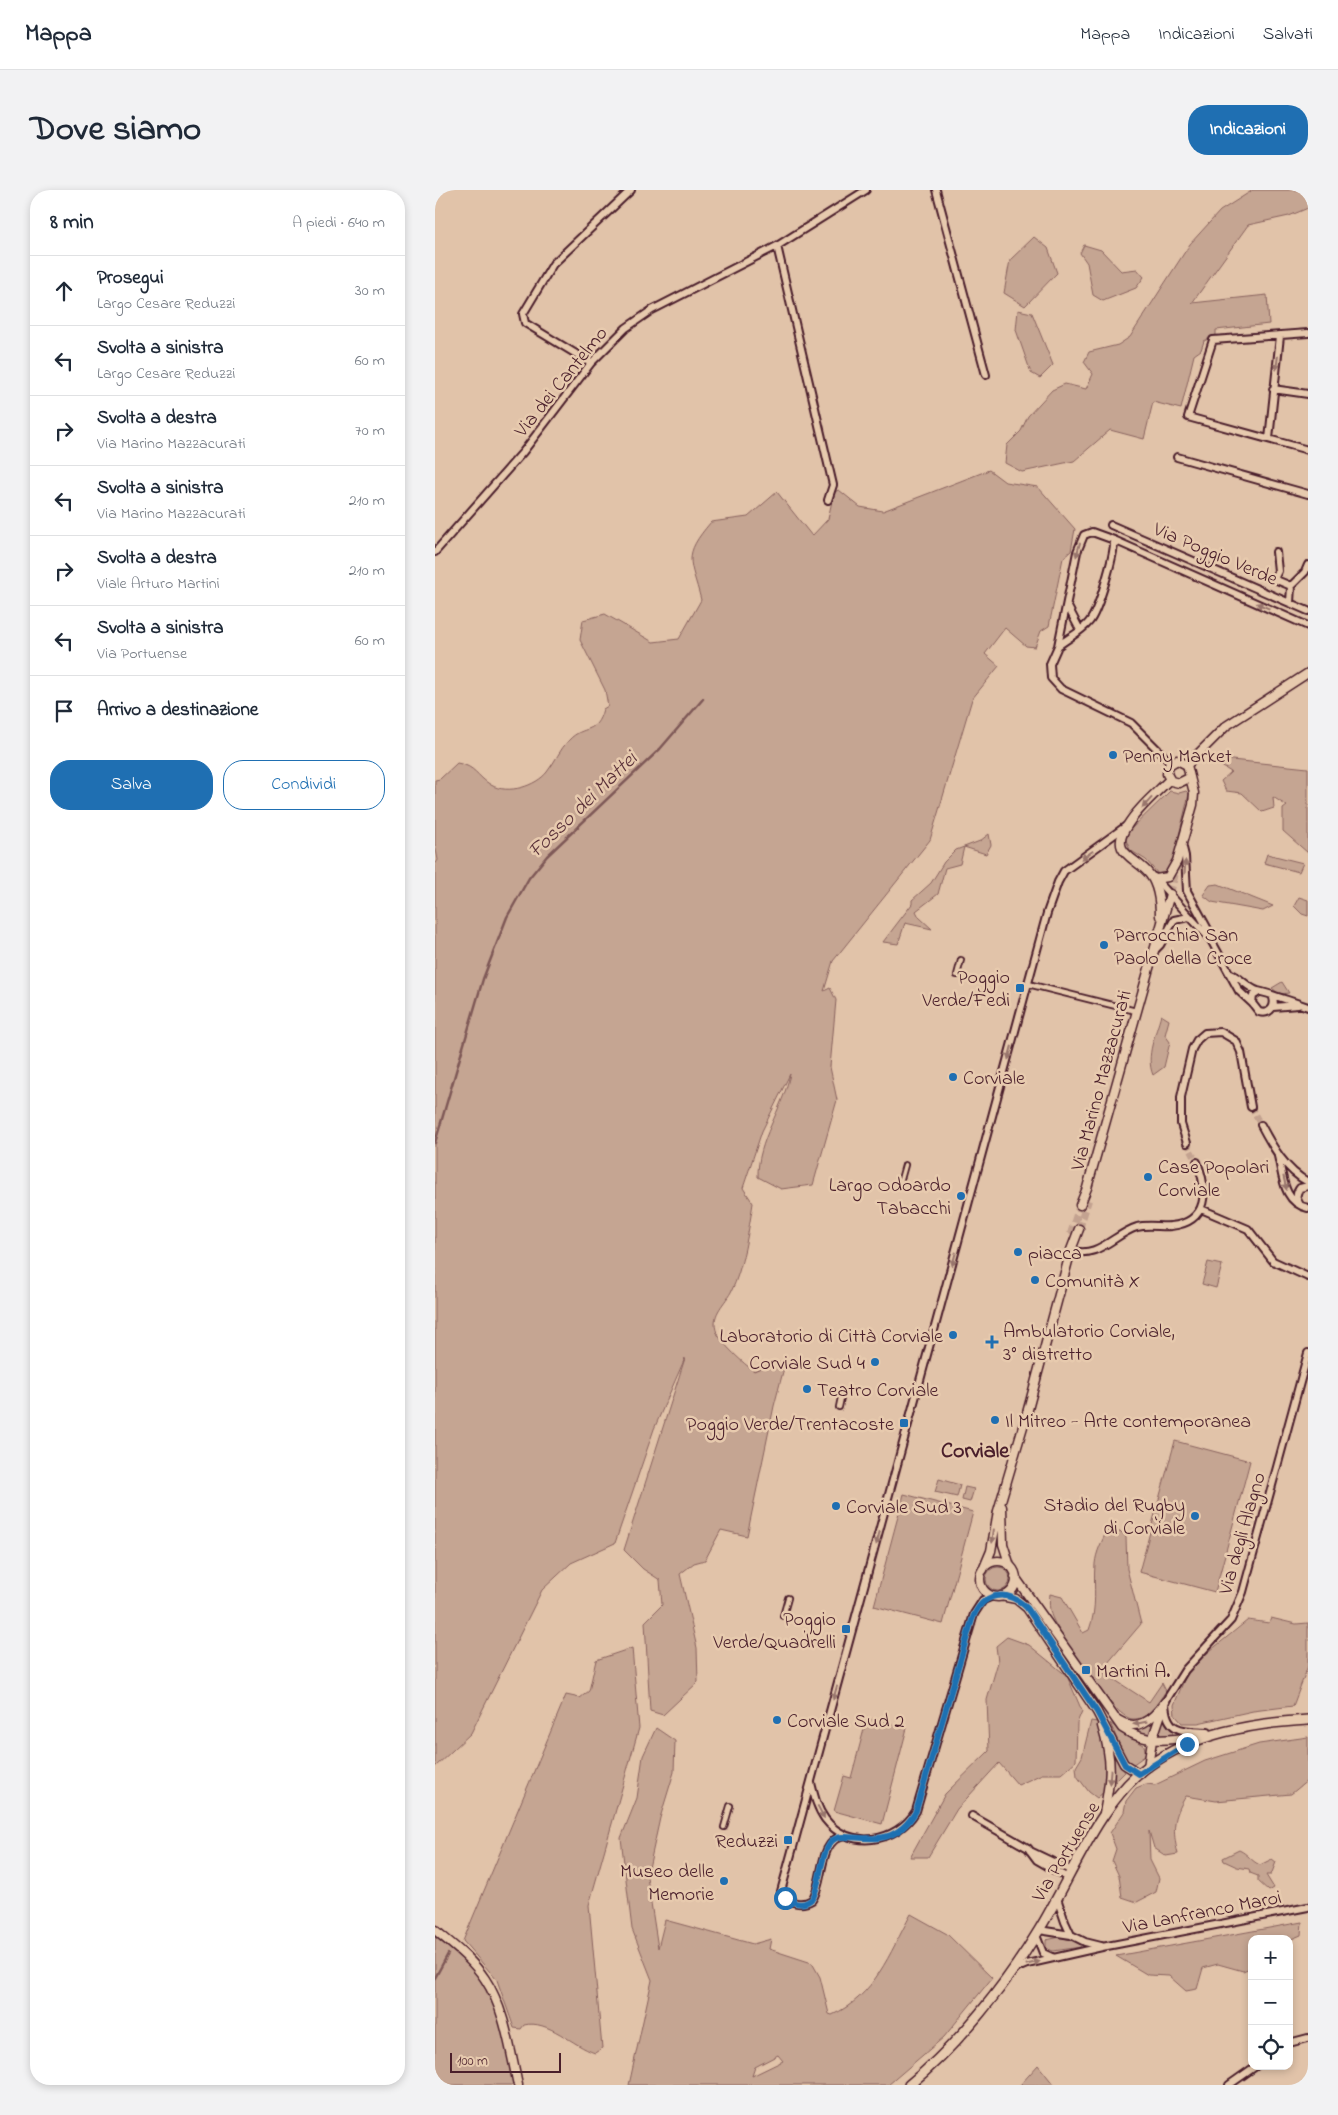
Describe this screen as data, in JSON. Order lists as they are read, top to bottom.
{
  "streets": {
    "main road": ["Via Portuense"],
    "street": [
      "Via dei Cantelmo",
      "Via Poggio Verde",
      "Via Marino Mazzacurati",
      "Via degli Alagno",
      "Via Lanfranco Maroi"
    ]
  },
  "crossings": [
    ["Via degli Alagno", "Via Portuense"],
    ["Via Portuense", "Via Lanfranco Maroi"]
  ],
  "districts": ["Corviale"],
  "water": ["Fosso dei Mattei"],
  "places": {
    "other": [
      "Penny Market",
      "Parrocchia San Paolo della Croce",
      "Corviale",
      "Case Popolari Corviale",
      "Largo Odoardo Tabacchi",
      "piacca",
      "Comunità X",
      "Laboratorio di Città Corviale",
      "Corviale Sud 4",
      "Teatro Corviale",
      "Il Mitreo - Arte contemporanea",
      "Corviale Sud 3",
      "Stadio del Rugby di Corviale",
      "Corviale Sud 2",
      "Museo delle Memorie"
    ],
    "transit": [
      "Poggio Verde/Fedi",
      "Poggio Verde/Trentacoste",
      "Poggio Verde/Quadrelli",
      "Martini A.",
      "Reduzzi"
    ],
    "health": ["Ambulatorio Corviale, 3° distretto"]
  },
  "scale_bar": "100 m",
  "page": {
    "header": "Mappa",
    "nav": ["Mappa", "Indicazioni", "Salvati"],
    "title": "Dove siamo",
    "buttons": [
      "Indicazioni",
      ["Salva", "Condividi"]
    ],
    "heading": ["8 min", "A piedi · 640 m"],
    "list": [
      ["Prosegui", "Largo Cesare Reduzzi", "30 m"],
      ["Svolta a sinistra", "Largo Cesare Reduzzi", "60 m"],
      ["Svolta a destra", "Via Marino Mazzacurati", "70 m"],
      ["Svolta a sinistra", "Via Marino Mazzacurati", "210 m"],
      ["Svolta a destra", "Viale Arturo Martini", "210 m"],
      ["Svolta a sinistra", "Via Portuense", "60 m"],
      "Arrivo a destinazione"
    ],
    "map_buttons": ["+", "−"],
    "scale": "100 m"
  }
}
